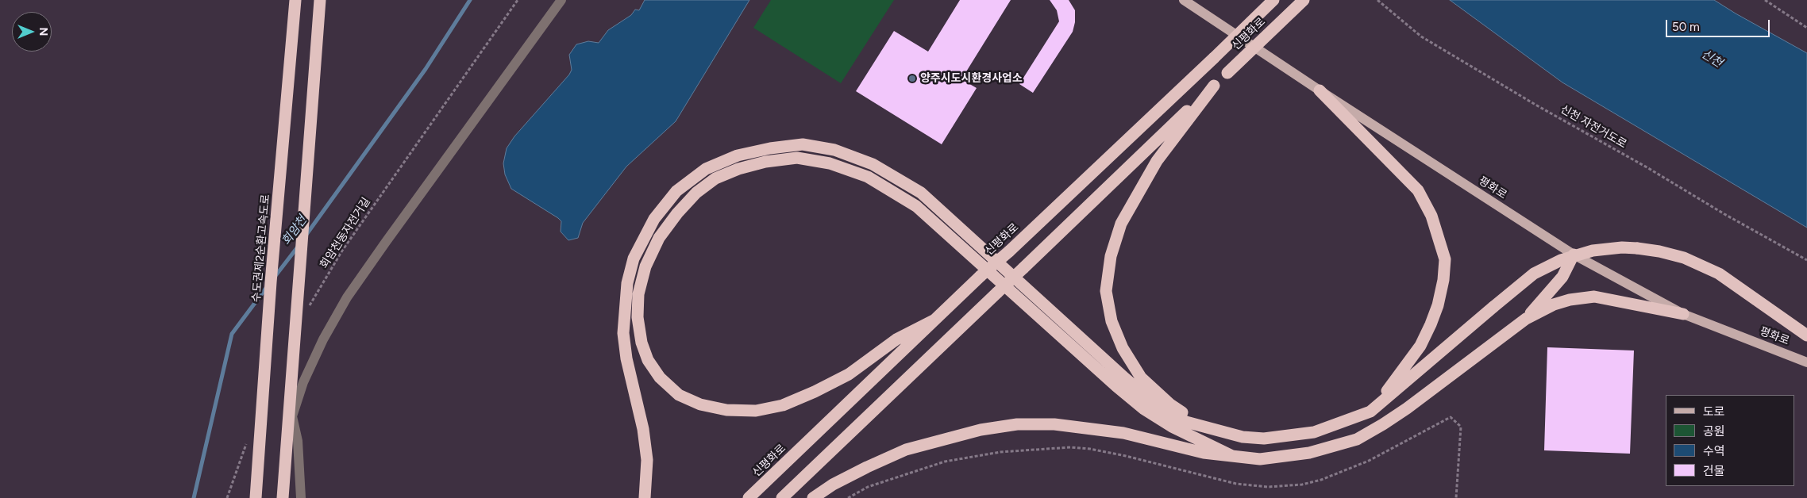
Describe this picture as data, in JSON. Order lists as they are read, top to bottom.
{
  "streets": {
    "highway": ["신평화로", "수도권제2순환고속도로"],
    "main road": ["평화로"],
    "path": ["신천 자전거도로", "회암천동자전거길"]
  },
  "water": ["신천", "회암천"],
  "places": ["양주시도시환경사업소"],
  "legend": [
    "도로",
    "공원",
    "수역",
    "건물"
  ],
  "scale_bar": "50 m",
  "north": "right"
}
